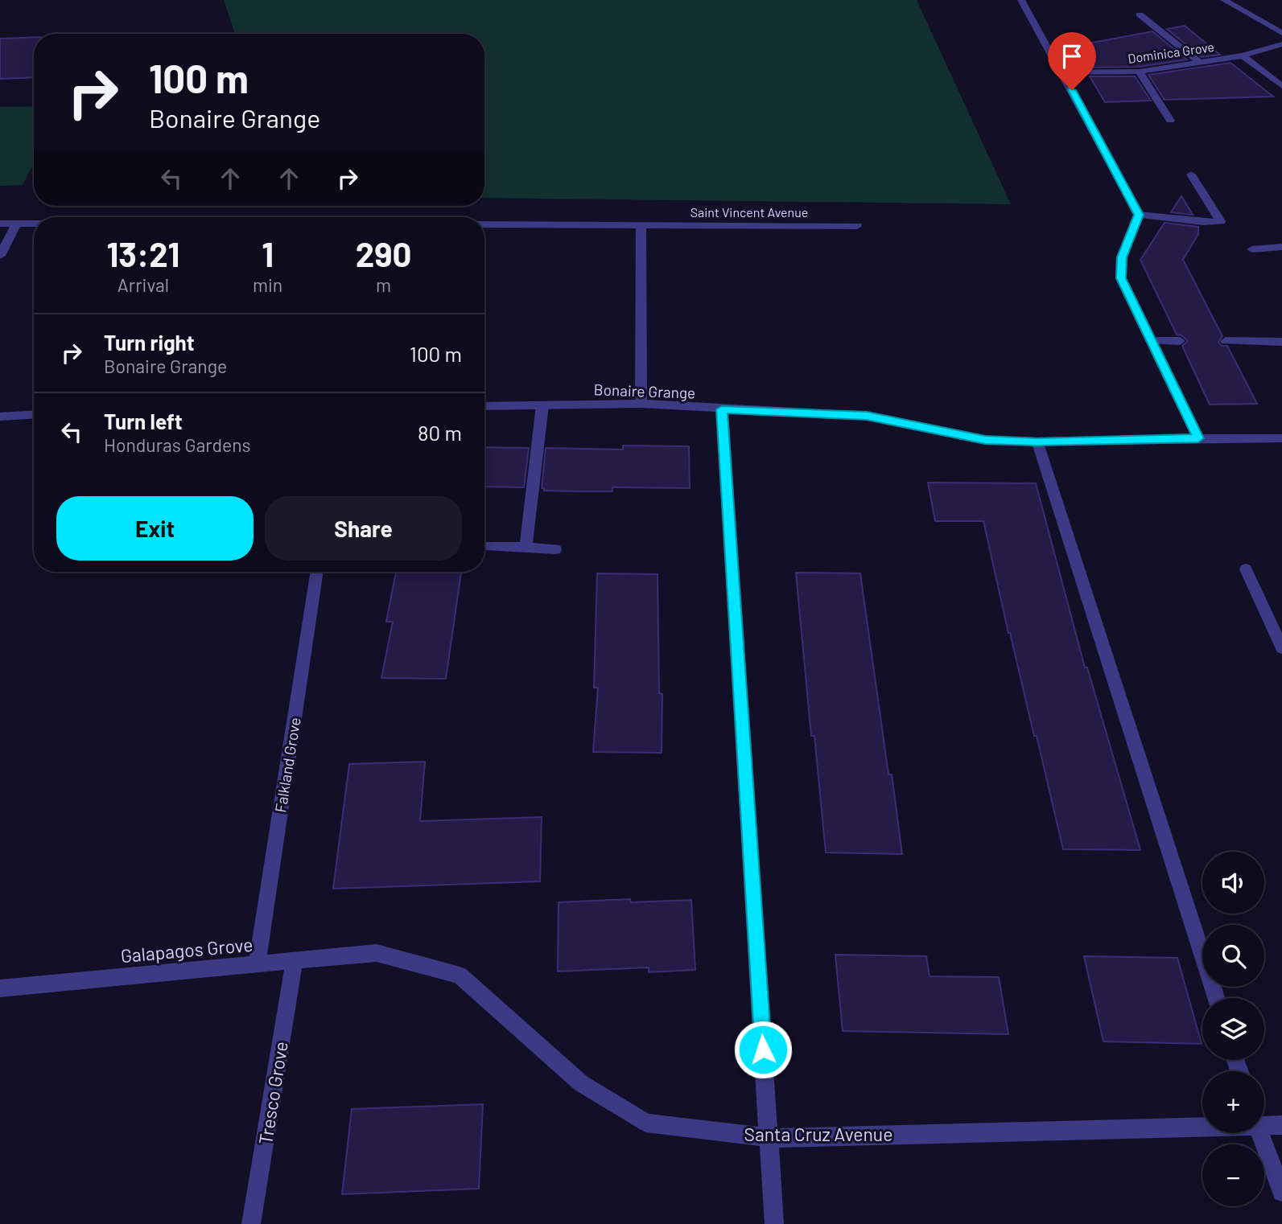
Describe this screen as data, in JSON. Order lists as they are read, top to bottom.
{
  "streets": {
    "street": [
      "Dominica Grove",
      "Saint Vincent Avenue",
      "Bonaire Grange",
      "Falkland Grove",
      "Galapagos Grove",
      "Tresco Grove",
      "Santa Cruz Avenue"
    ]
  },
  "crossings": [
    ["Falkland Grove", "Galapagos Grove"],
    ["Galapagos Grove", "Tresco Grove"],
    ["Galapagos Grove", "Santa Cruz Avenue"]
  ],
  "page": {
    "turn": ["100 m", "Bonaire Grange"],
    "eta": [
      "13:21",
      "Arrival",
      "1",
      "min",
      "290",
      "m"
    ],
    "list": [
      {
        "name": "Turn right",
        "note": "Bonaire Grange",
        "value": "100 m"
      },
      {
        "name": "Turn left",
        "note": "Honduras Gardens",
        "value": "80 m"
      }
    ],
    "buttons": ["Exit", "Share"],
    "map_buttons": ["+", "−"]
  }
}
